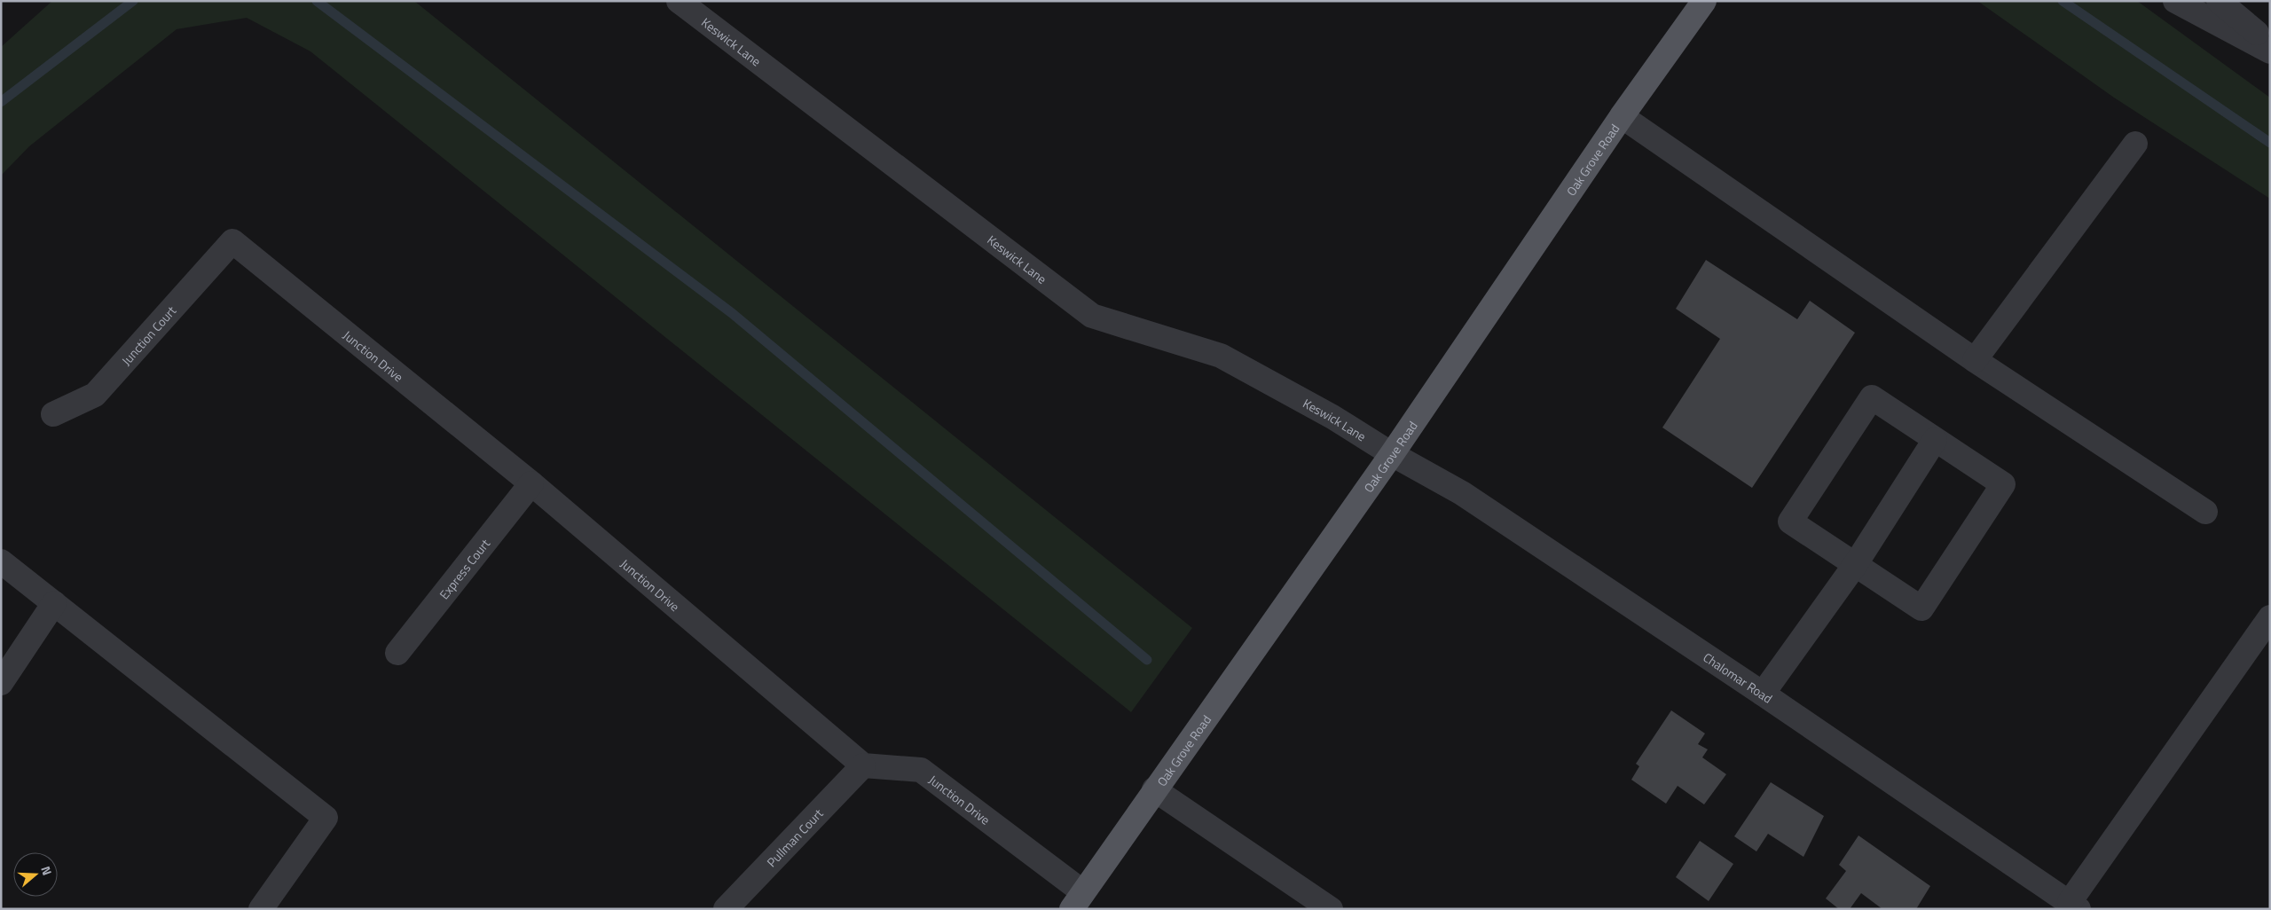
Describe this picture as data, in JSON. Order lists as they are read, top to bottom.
{
  "streets": {
    "main road": ["Oak Grove Road"],
    "street": [
      "Keswick Lane",
      "Junction Court",
      "Junction Drive",
      "Express Court",
      "Chalomar Road",
      "Pullman Court"
    ]
  },
  "crossings": [
    ["Keswick Lane", "Oak Grove Road"],
    ["Keswick Lane", "Chalomar Road"],
    ["Oak Grove Road", "Junction Drive"],
    ["Oak Grove Road", "Chalomar Road"],
    ["Junction Court", "Junction Drive"],
    ["Junction Drive", "Express Court"],
    ["Junction Drive", "Pullman Court"]
  ],
  "north": "right"
}
